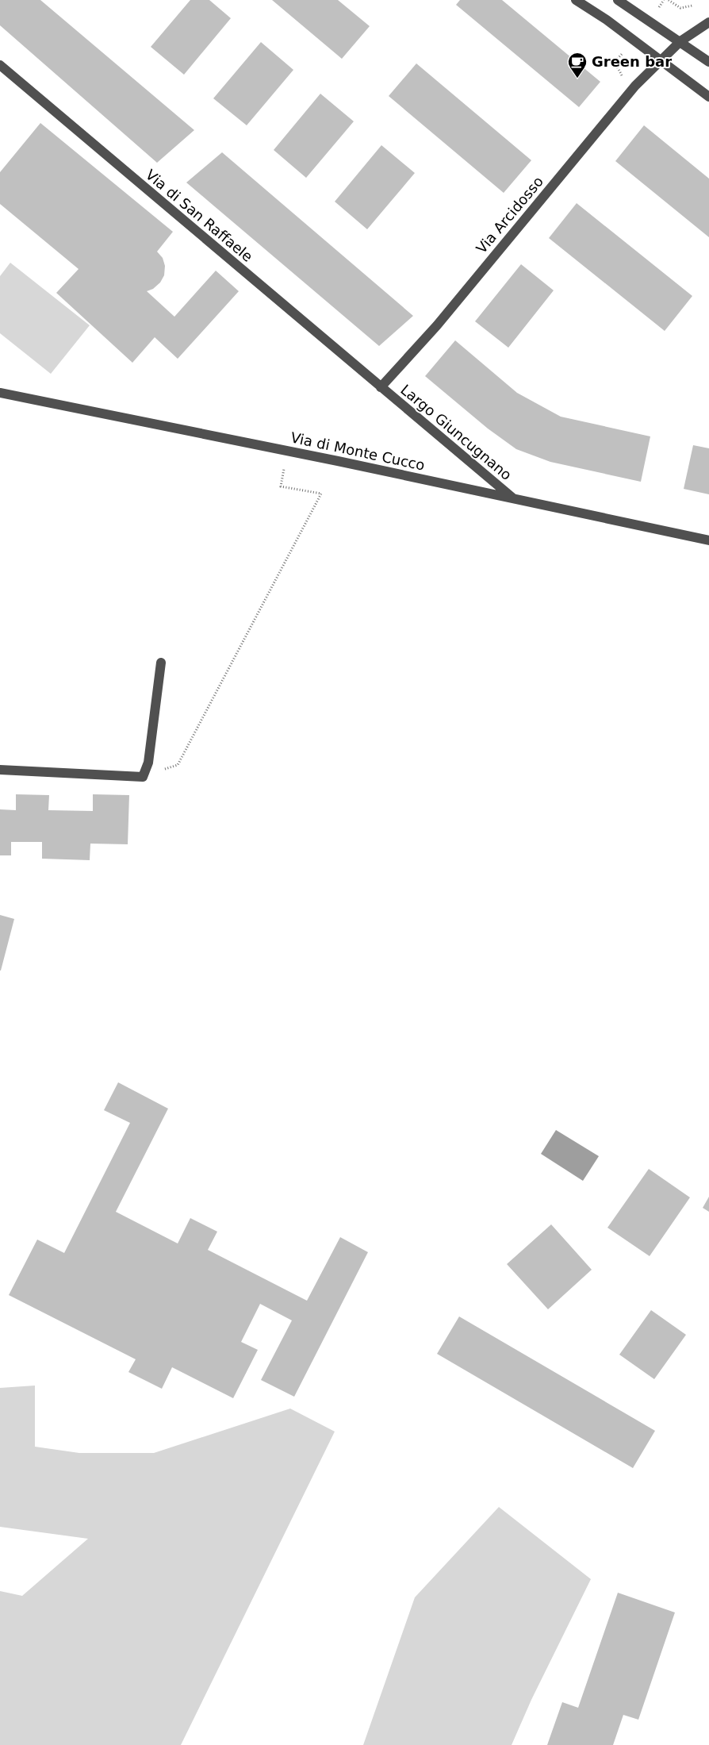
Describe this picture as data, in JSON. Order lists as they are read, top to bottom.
{
  "streets": {
    "street": [
      "Via Arcidosso",
      "Via di San Raffaele",
      "Largo Giuncugnano",
      "Via di Monte Cucco"
    ]
  },
  "crossings": [
    ["Via Arcidosso", "Via di San Raffaele"],
    ["Via Arcidosso", "Largo Giuncugnano"],
    ["Via di San Raffaele", "Largo Giuncugnano"],
    ["Largo Giuncugnano", "Via di Monte Cucco"]
  ],
  "places": {
    "cafe": ["Green bar"]
  }
}
